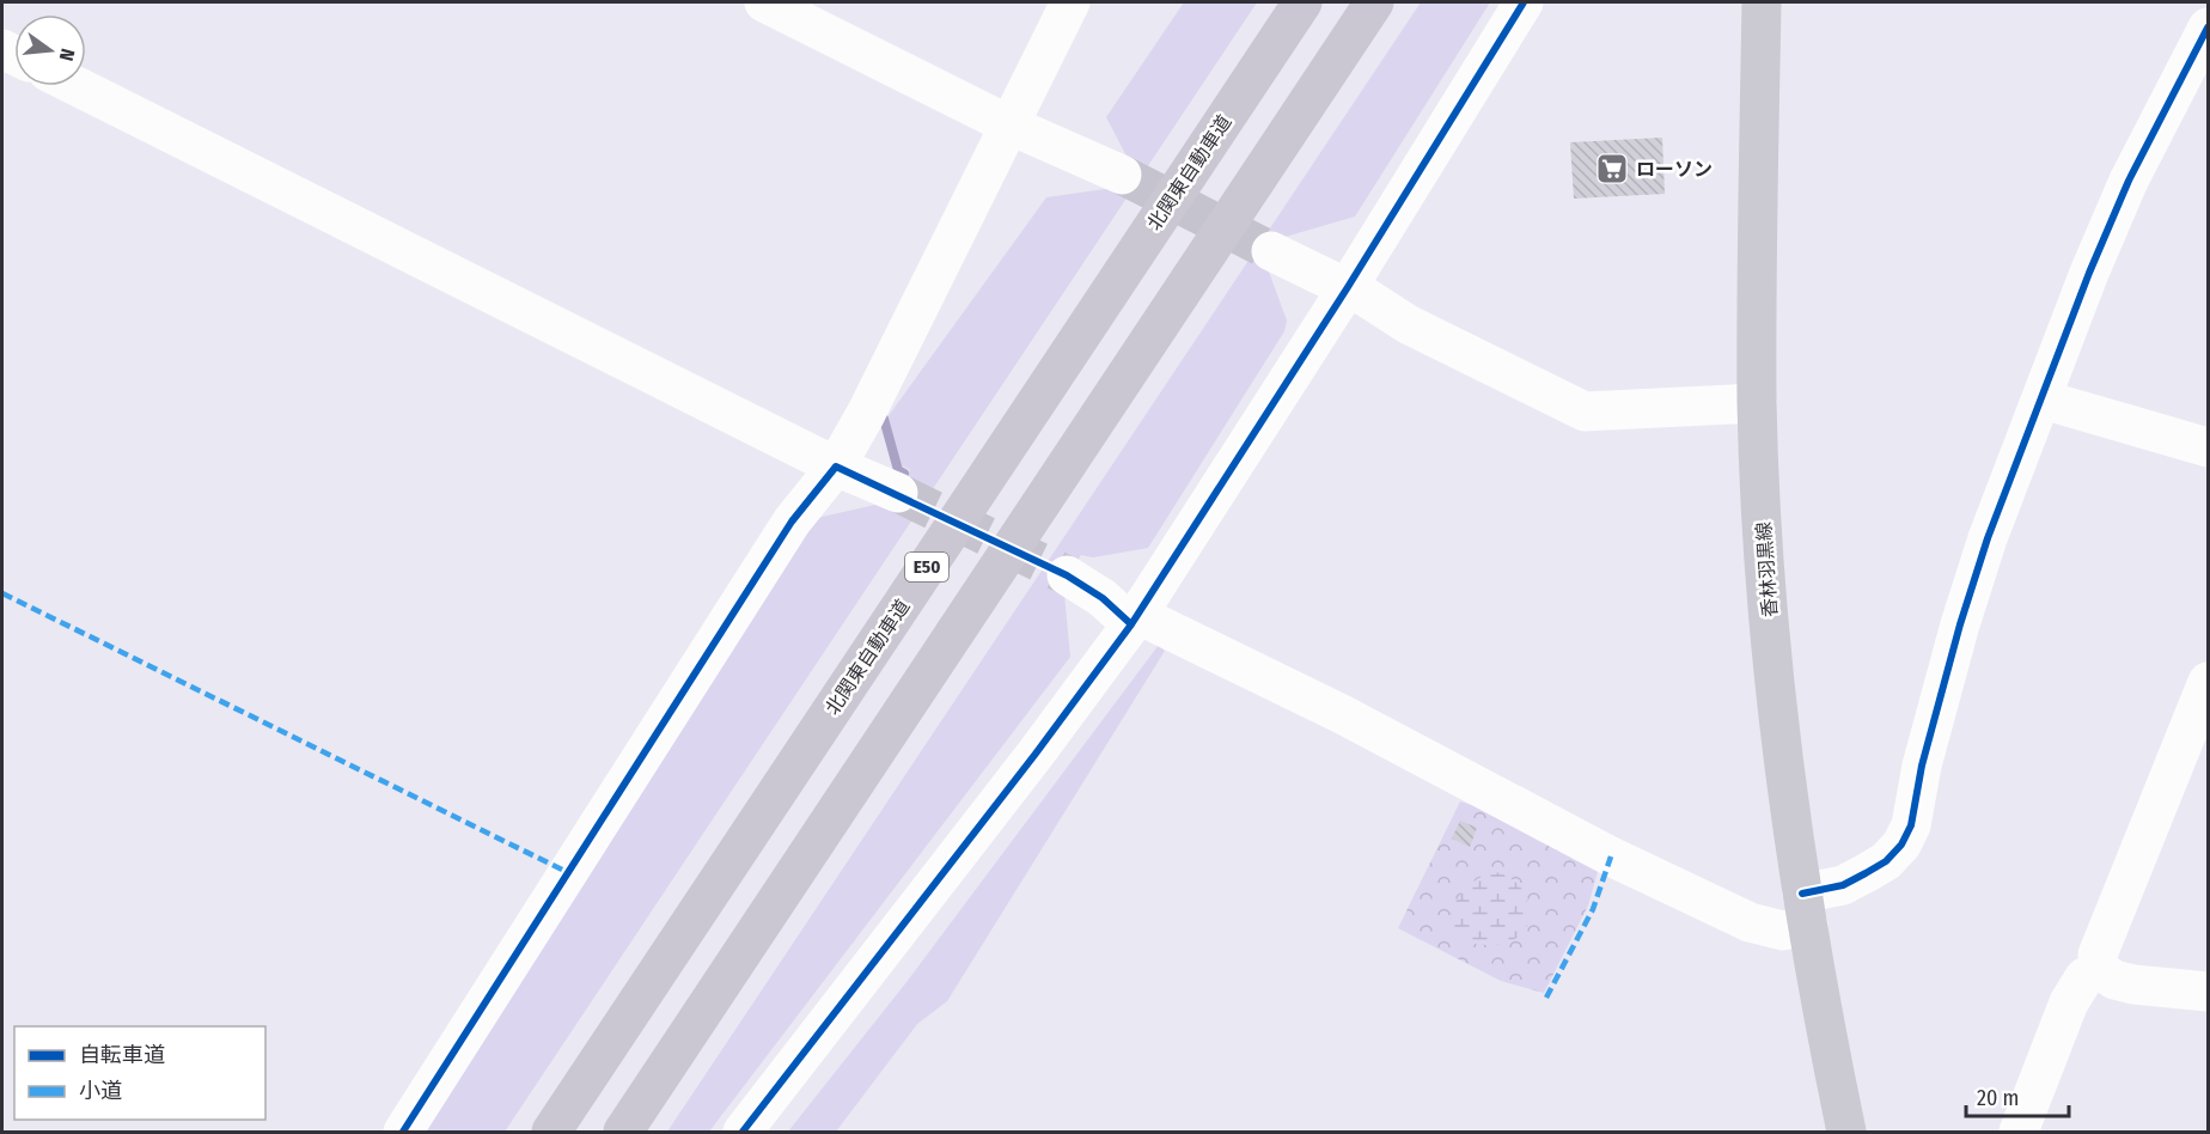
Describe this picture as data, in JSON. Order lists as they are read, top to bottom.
{
  "streets": {
    "highway": ["北関東自動車道", "E50"],
    "main road": ["香林羽黒線"]
  },
  "places": {
    "supermarket": ["ローソン"]
  },
  "legend": ["自転車道", "小道"],
  "scale_bar": "20 m",
  "north": "right"
}
